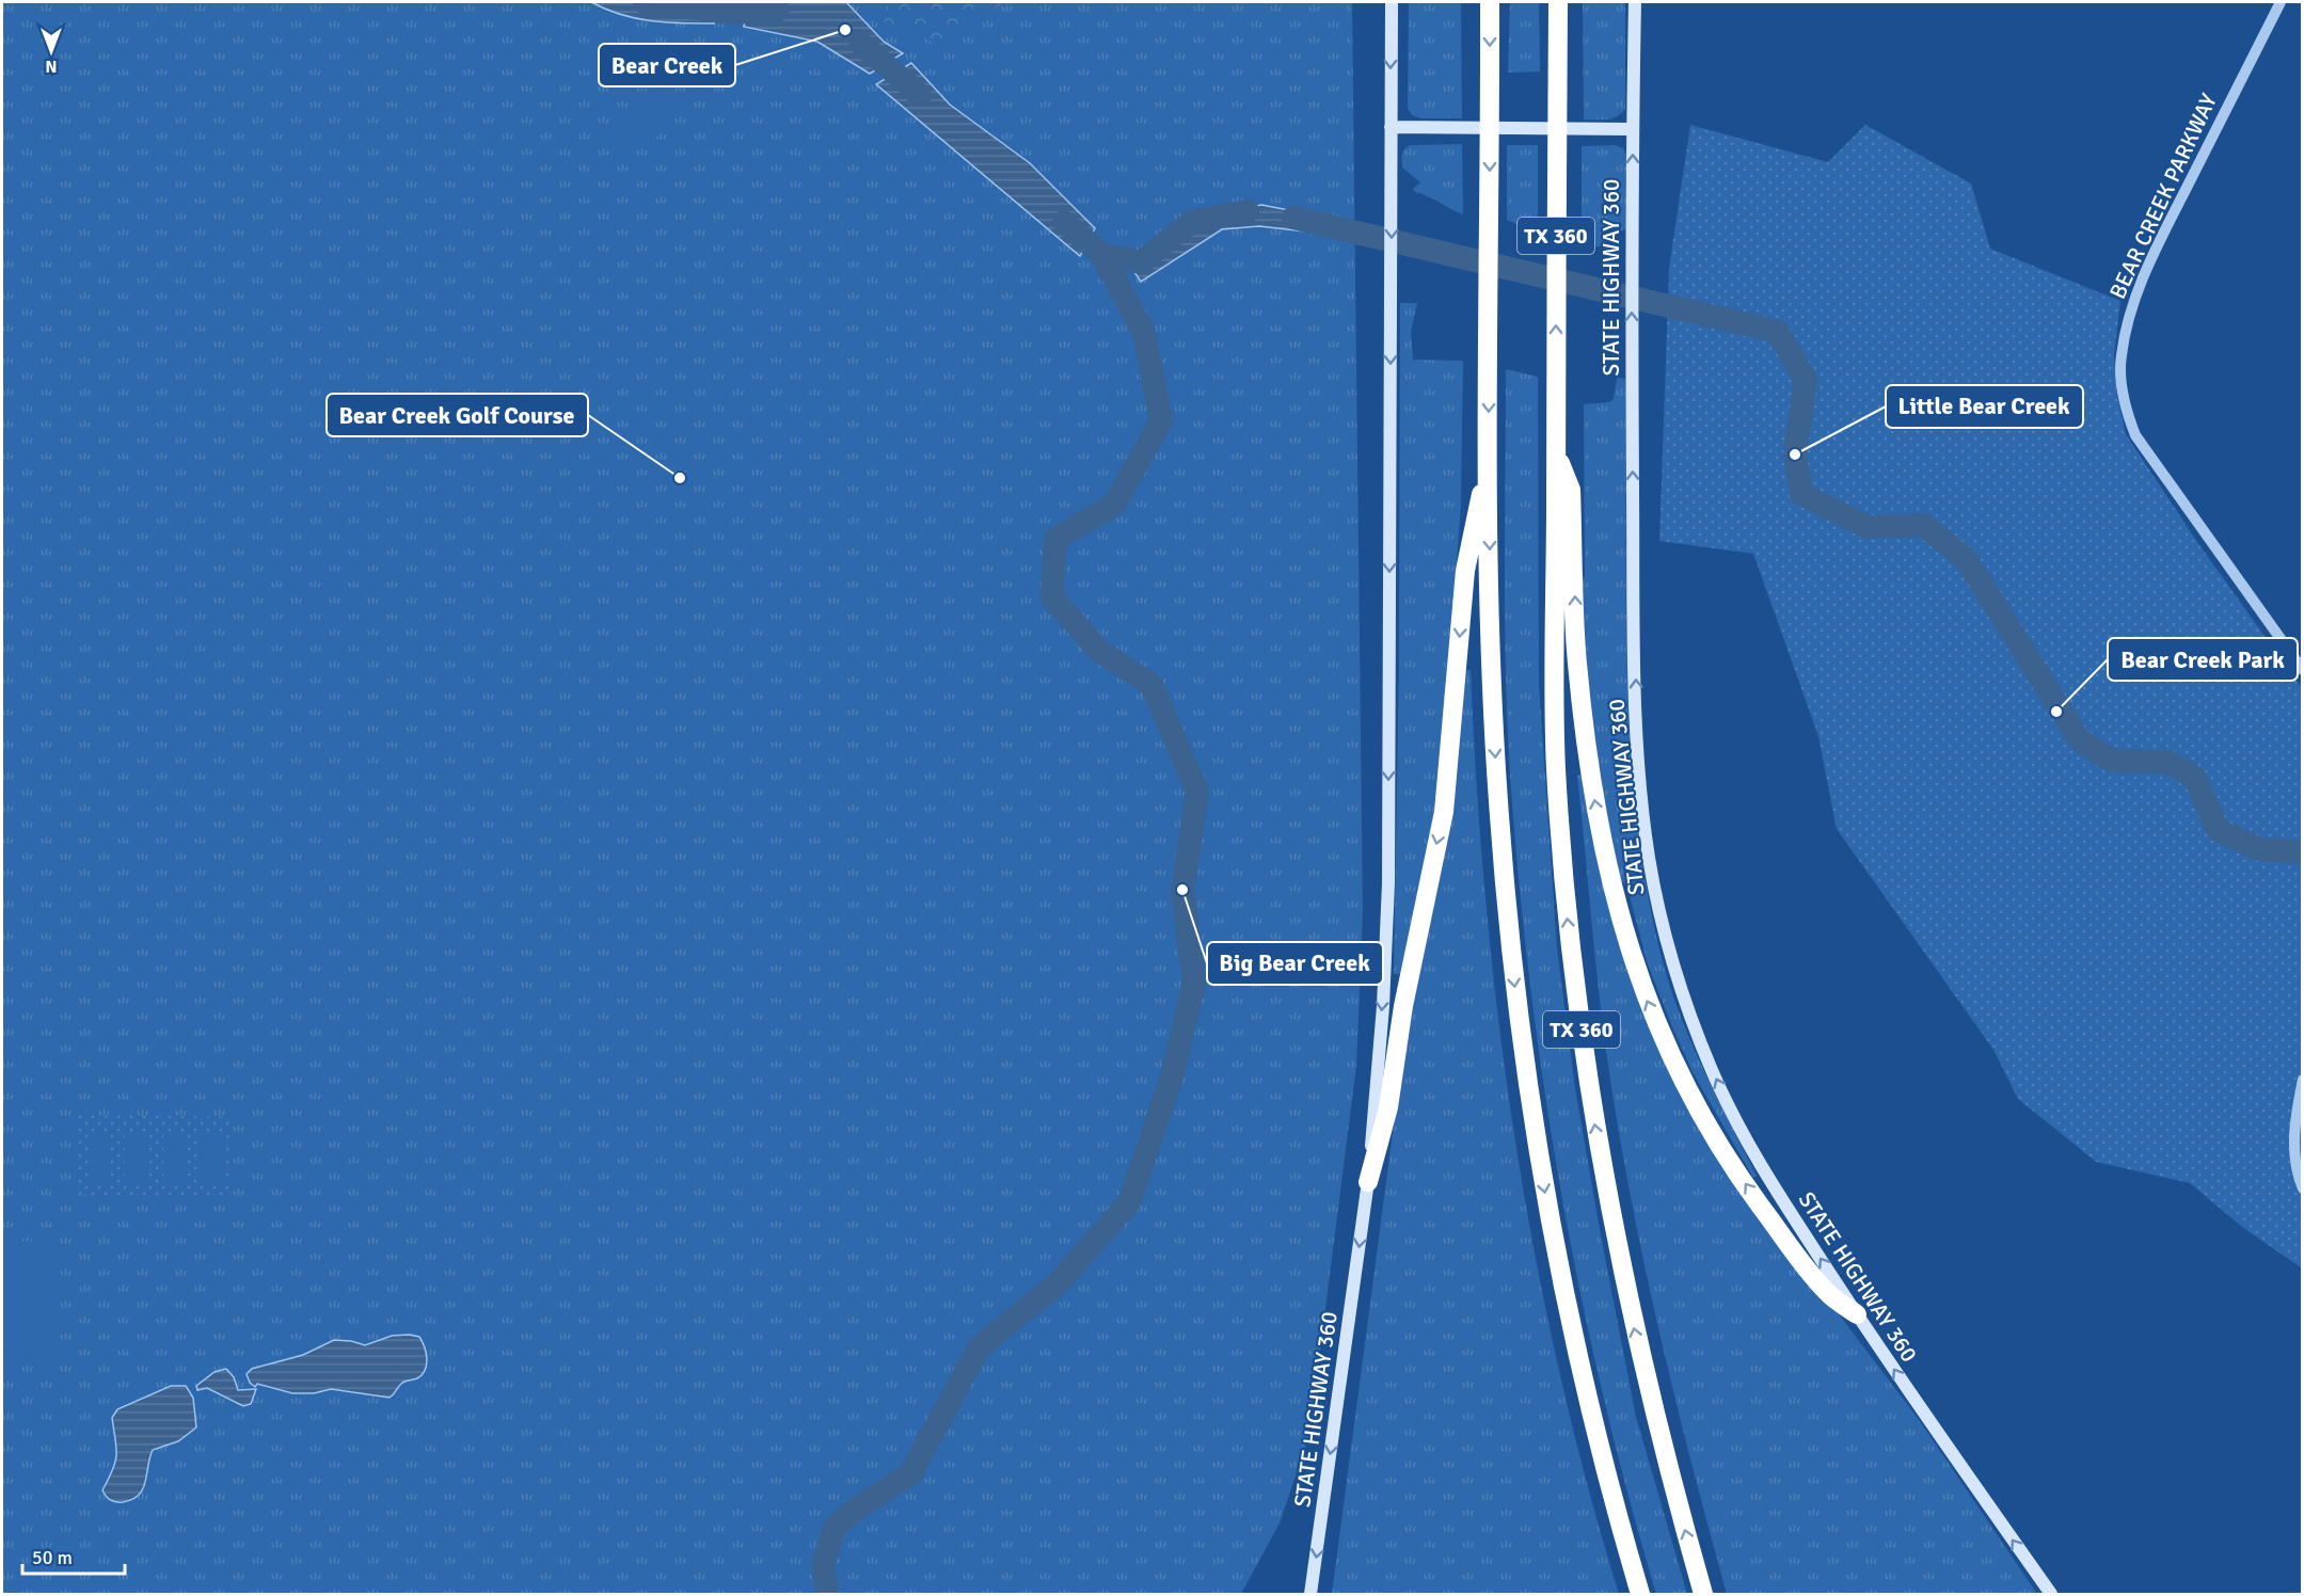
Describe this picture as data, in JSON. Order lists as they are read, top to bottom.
{
  "streets": {
    "highway": ["TX 360"],
    "main road": ["STATE HIGHWAY 360"],
    "street": ["BEAR CREEK PARKWAY"]
  },
  "places": [
    "Bear Creek",
    "Little Bear Creek",
    "Bear Creek Golf Course",
    "Bear Creek Park",
    "Big Bear Creek"
  ],
  "scale_bar": "50 m",
  "north": "bottom"
}
